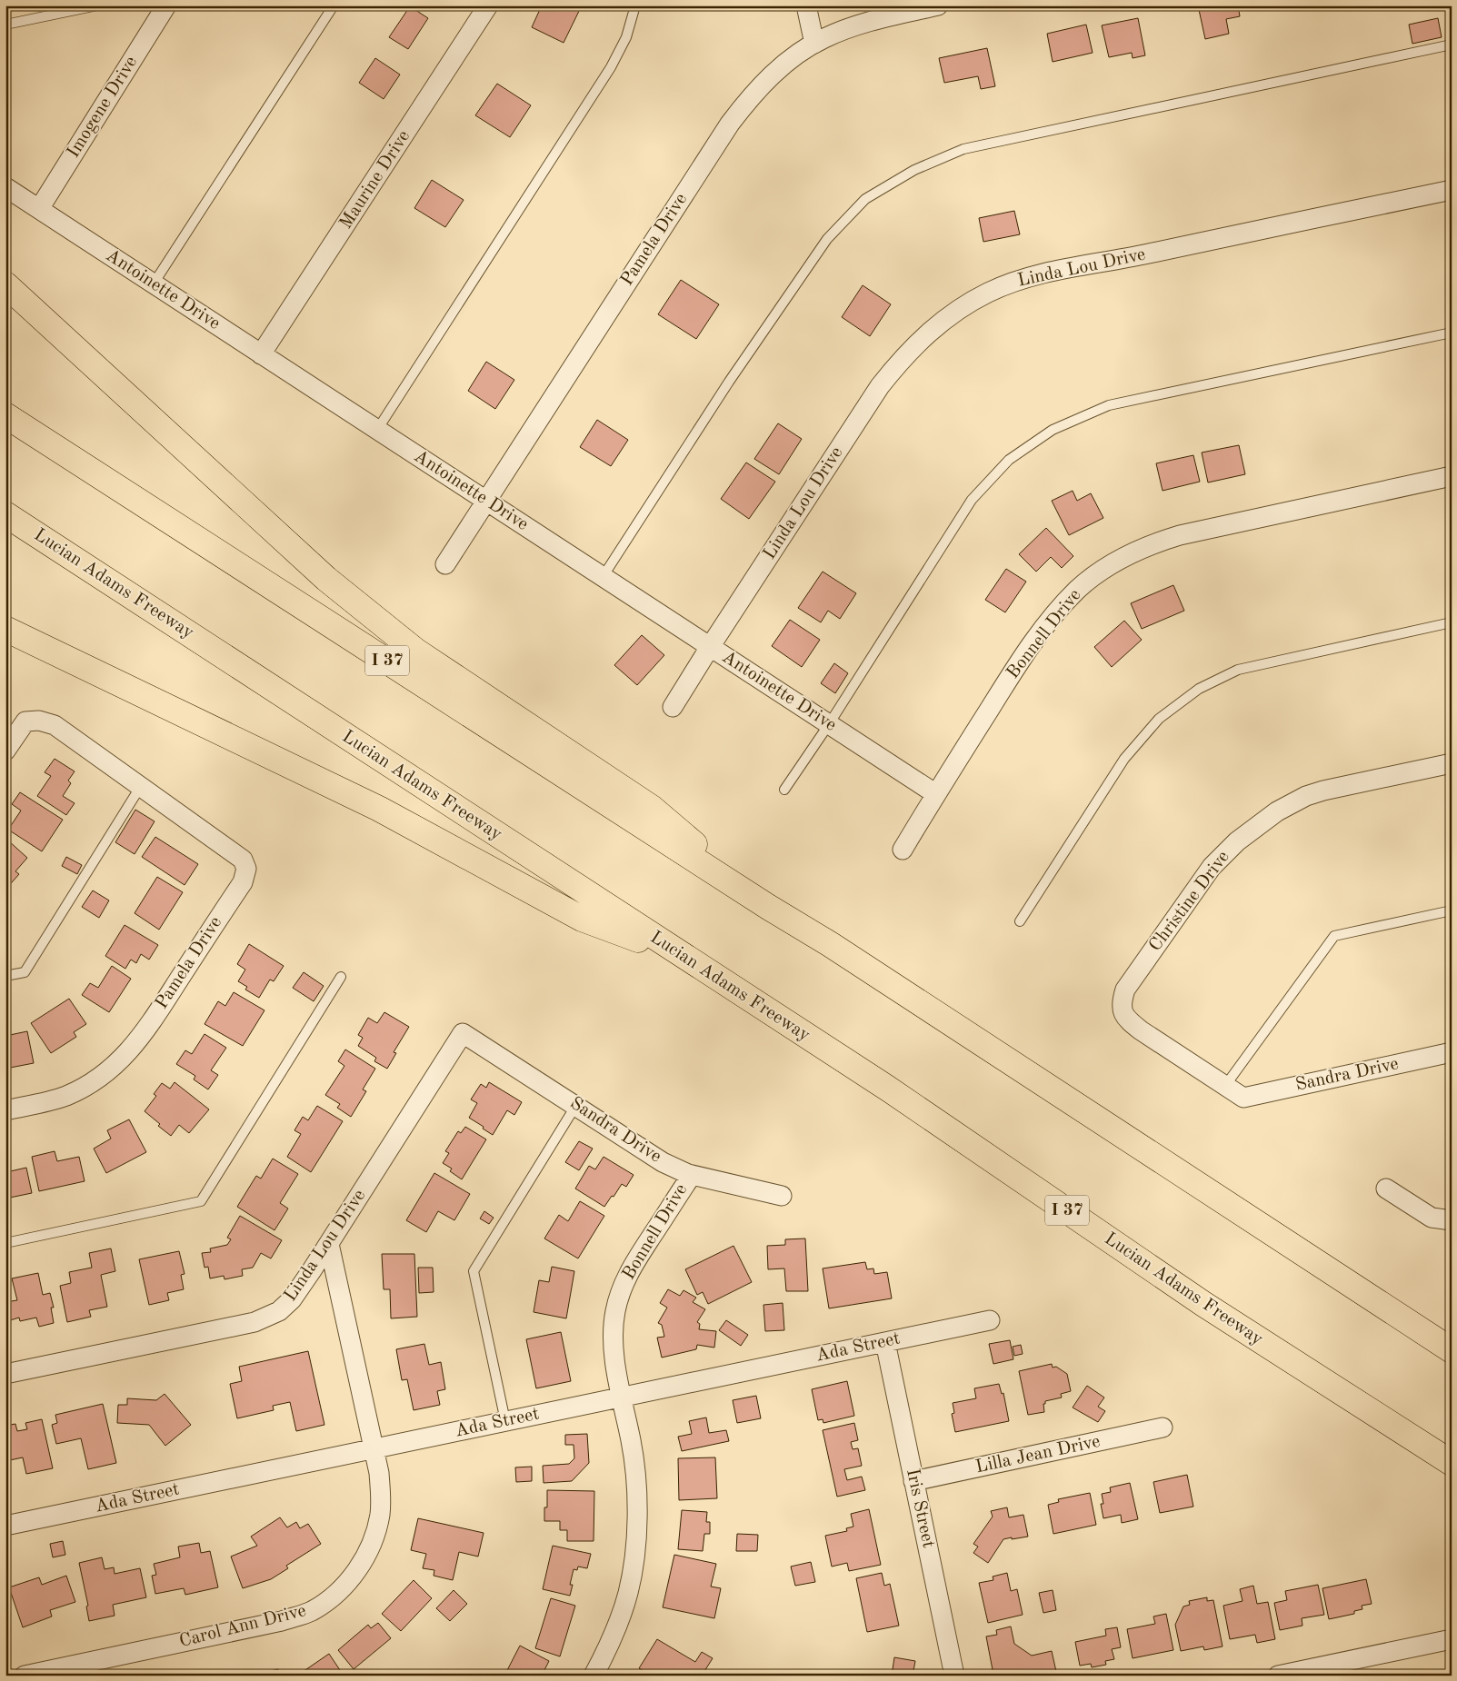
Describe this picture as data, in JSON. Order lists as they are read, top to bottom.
{
  "streets": {
    "highway": ["Lucian Adams Freeway", "I 37"],
    "street": [
      "Imogene Drive",
      "Maurine Drive",
      "Pamela Drive",
      "Linda Lou Drive",
      "Antoinette Drive",
      "Bonnell Drive",
      "Christine Drive",
      "Sandra Drive",
      "Ada Street",
      "Lilla Jean Drive",
      "Iris Street",
      "Carol Ann Drive"
    ]
  },
  "crossings": [
    ["Imogene Drive", "Antoinette Drive"],
    ["Maurine Drive", "Antoinette Drive"],
    ["Pamela Drive", "Antoinette Drive"],
    ["Linda Lou Drive", "Antoinette Drive"],
    ["Linda Lou Drive", "Sandra Drive"],
    ["Linda Lou Drive", "Carol Ann Drive"],
    ["Antoinette Drive", "Bonnell Drive"],
    ["Bonnell Drive", "Sandra Drive"],
    ["Bonnell Drive", "Ada Street"],
    ["Christine Drive", "Sandra Drive"],
    ["Ada Street", "Iris Street"],
    ["Ada Street", "Carol Ann Drive"],
    ["Lilla Jean Drive", "Iris Street"]
  ]
}
